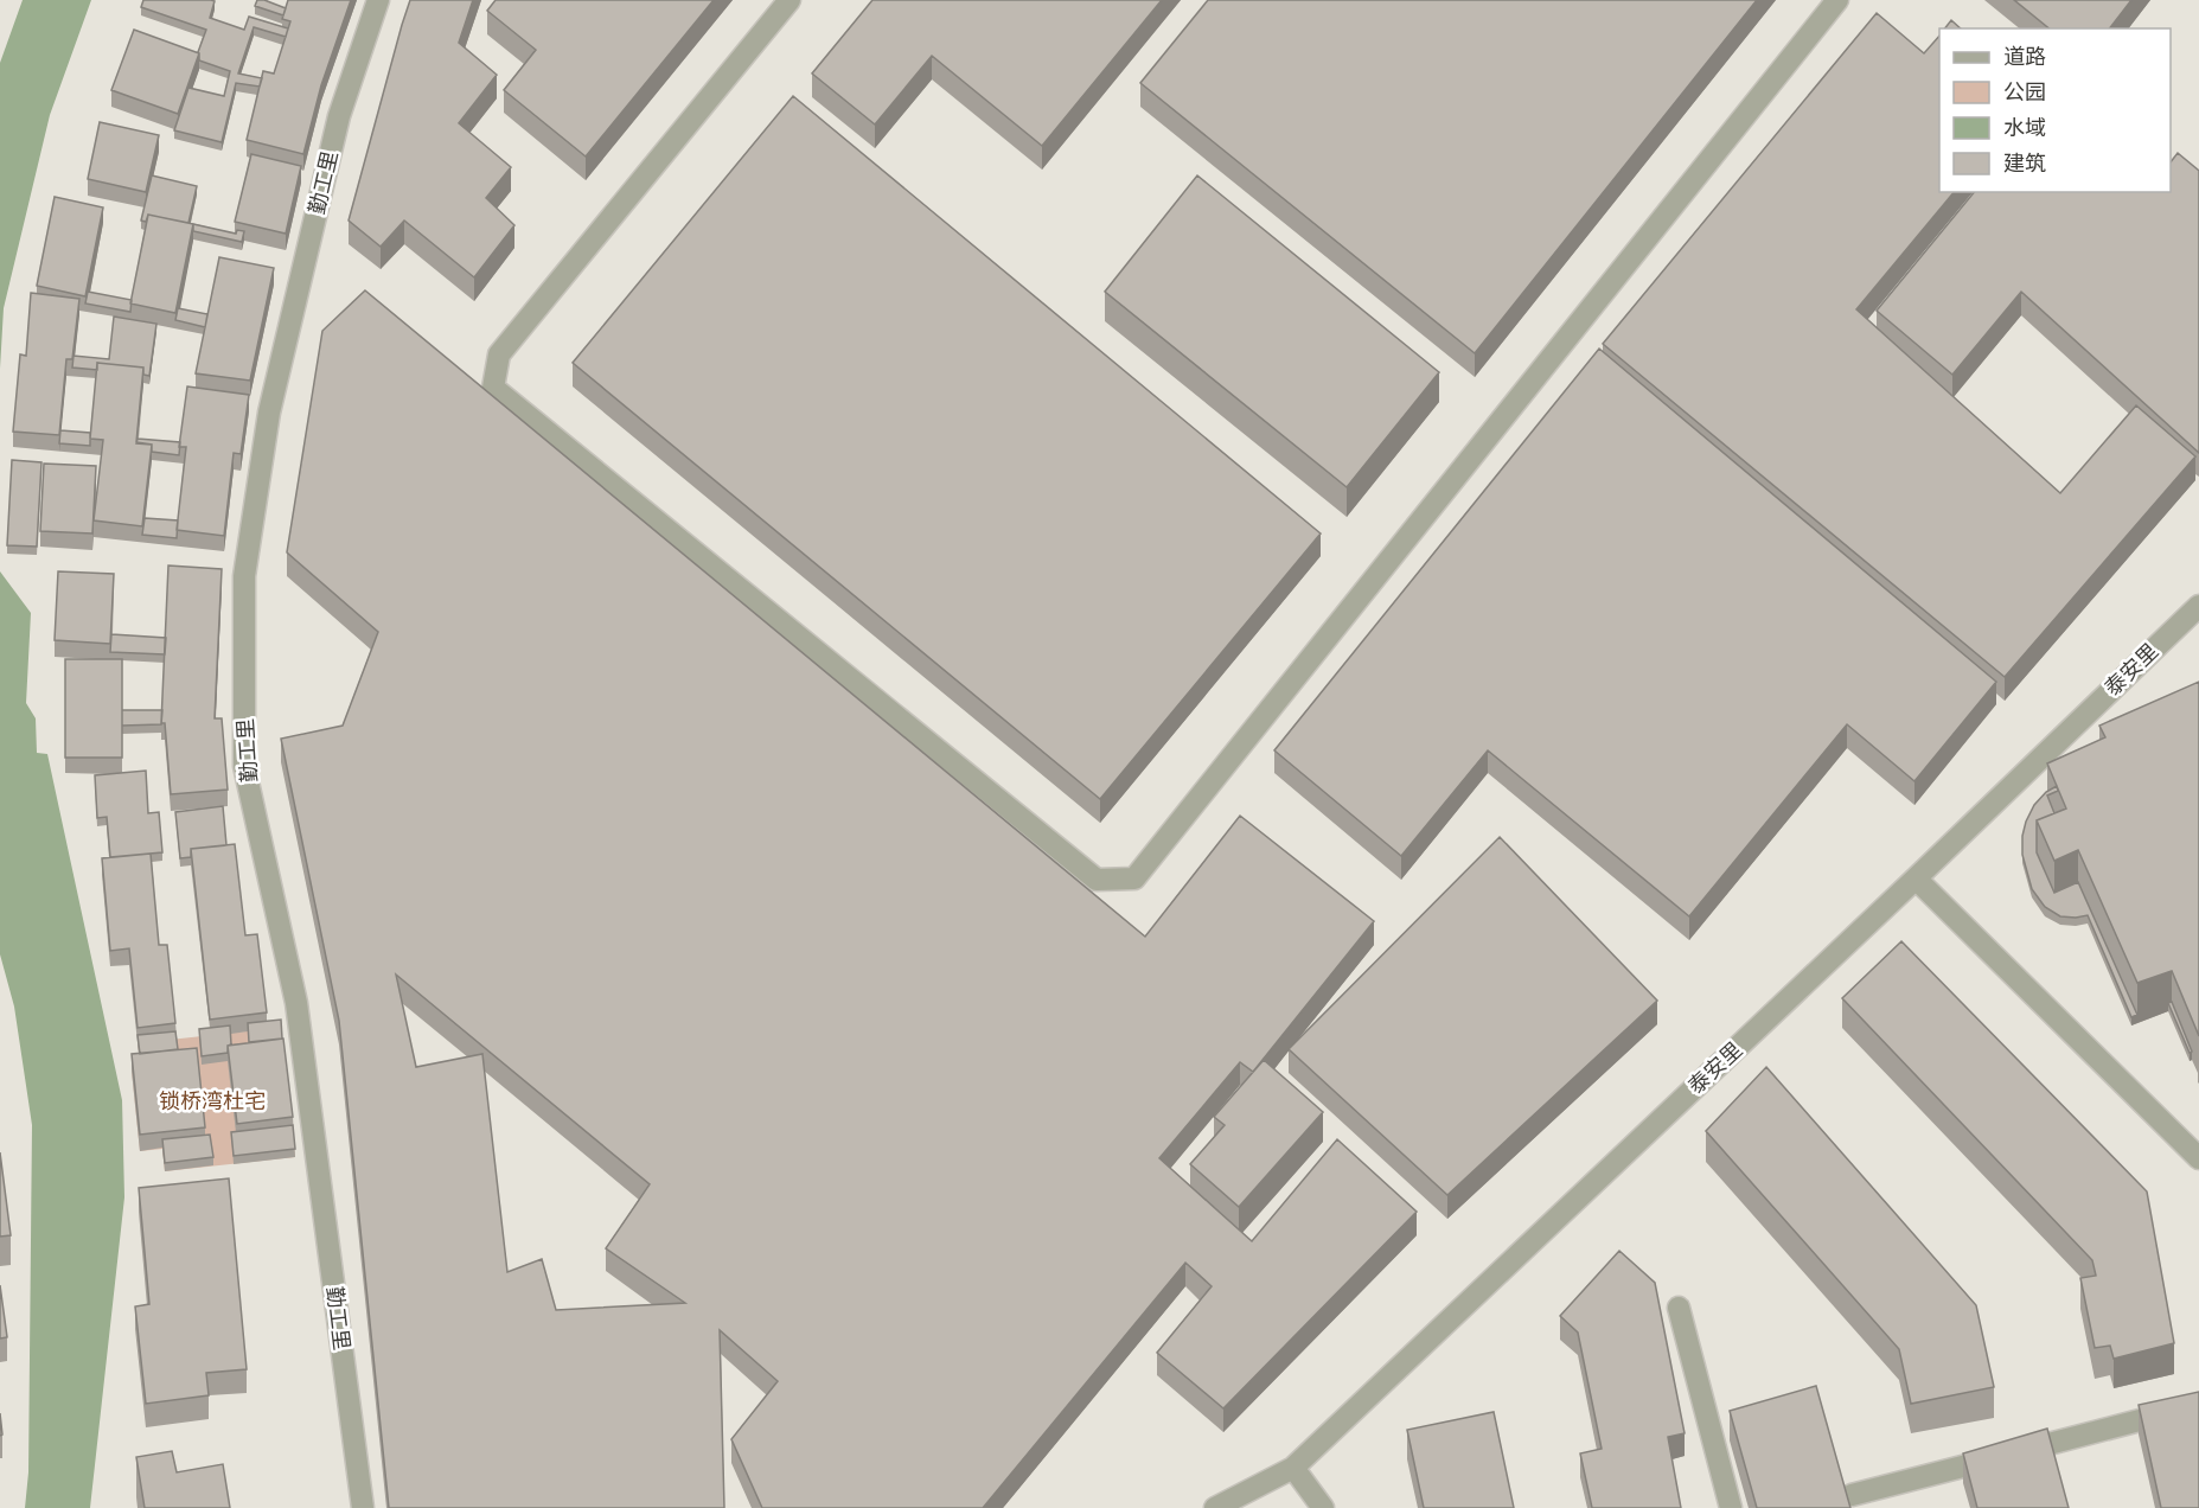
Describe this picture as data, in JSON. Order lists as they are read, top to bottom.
{
  "streets": {
    "street": ["勤工里", "泰安里"]
  },
  "parks": ["锁桥湾杜宅"],
  "legend": [
    "道路",
    "公园",
    "水域",
    "建筑"
  ]
}
